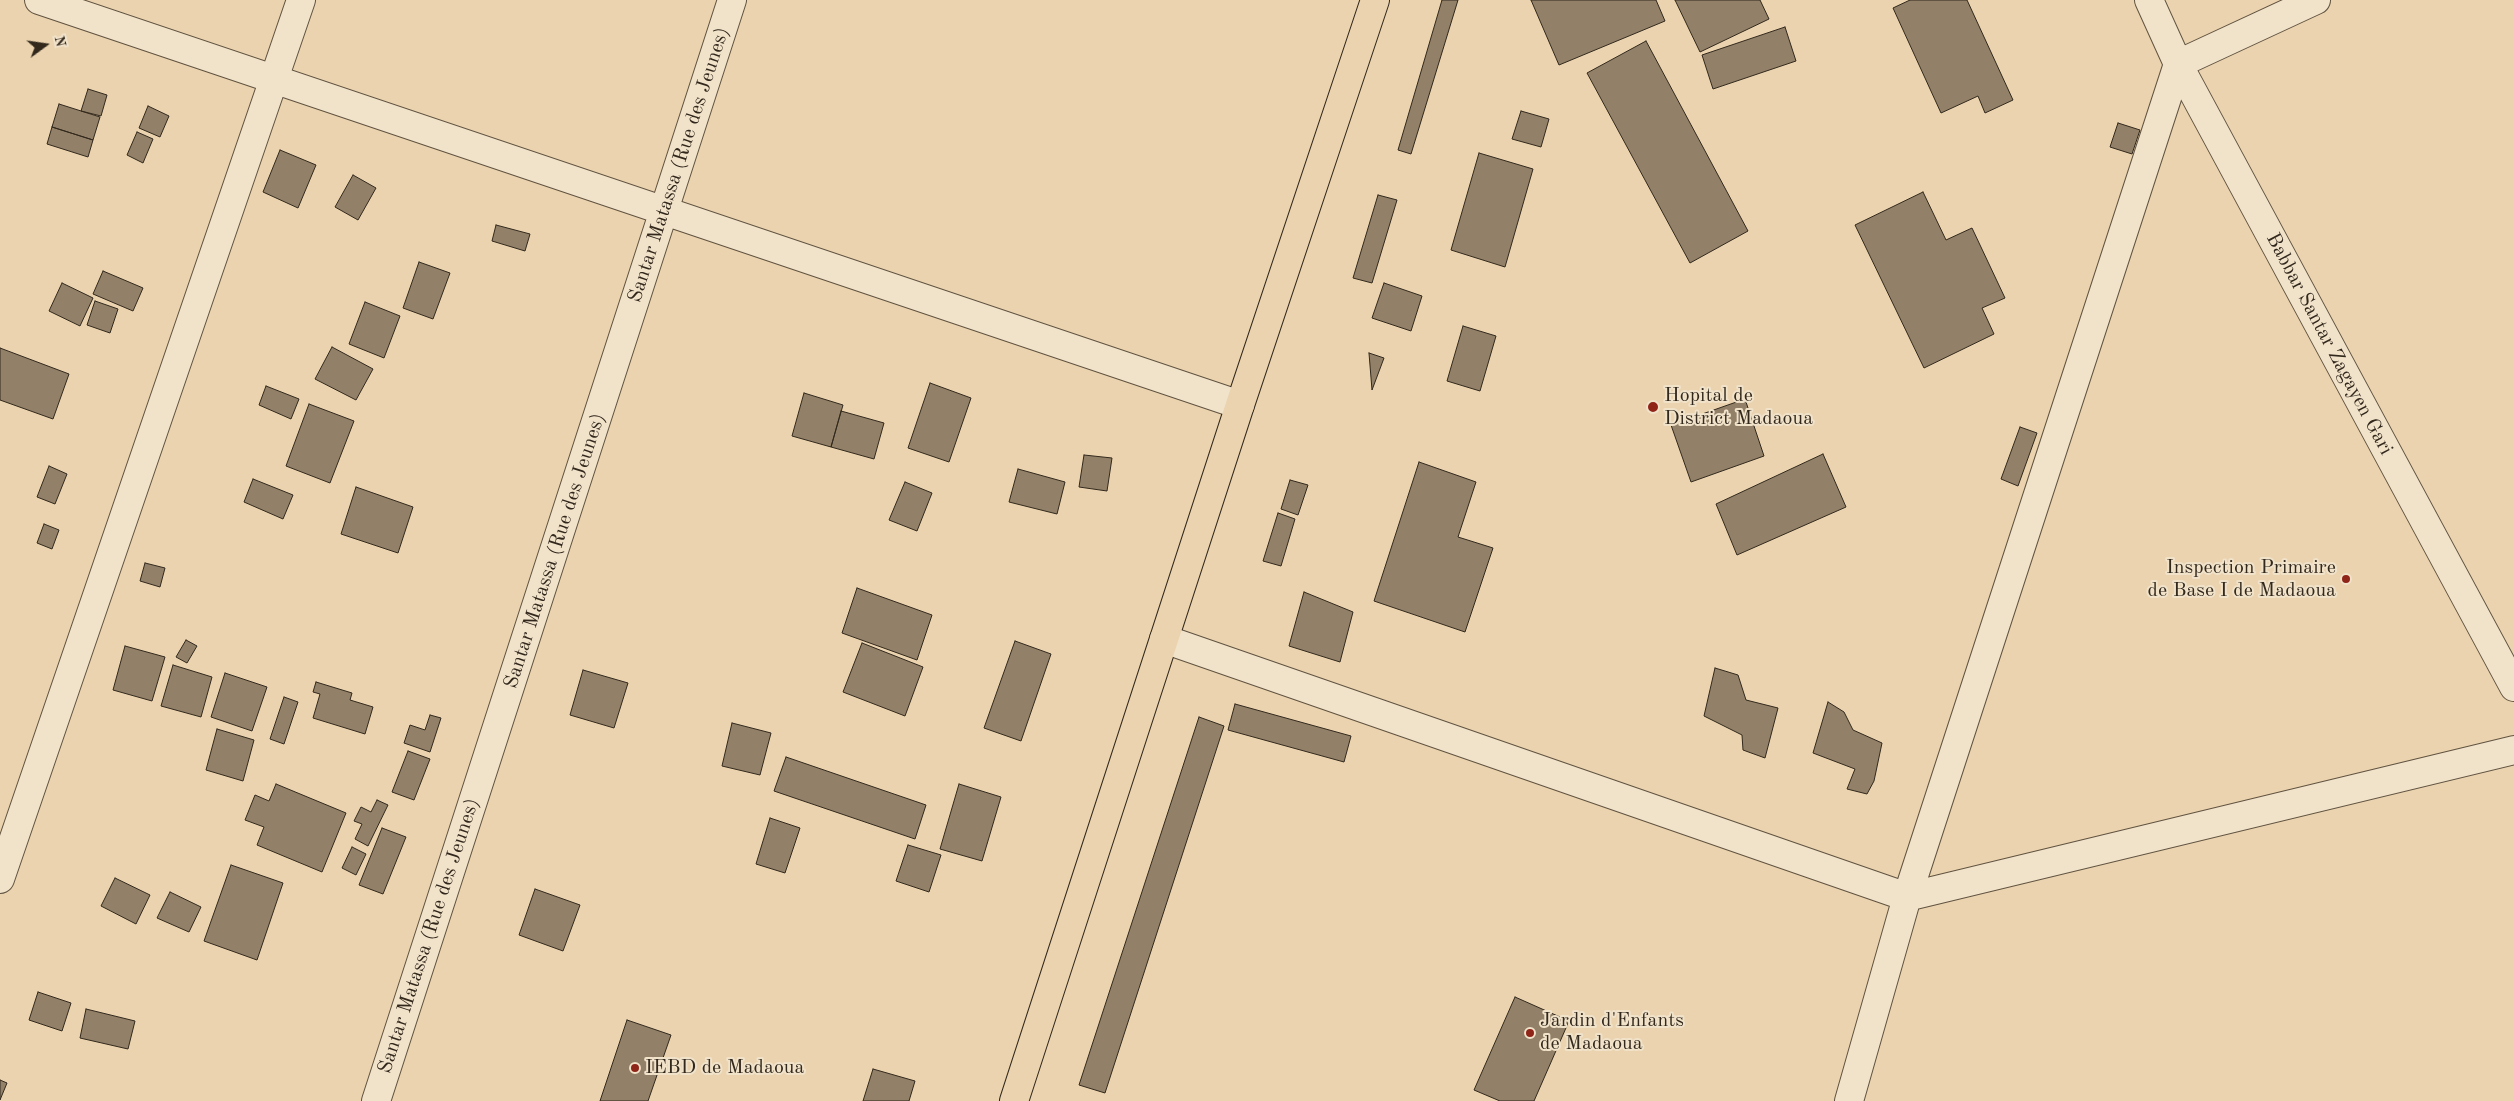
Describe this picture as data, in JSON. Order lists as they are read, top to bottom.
{
  "streets": {
    "street": ["Santar Matassa (Rue des Jeunes)", "Babbar Santar Zagayen Gari"]
  },
  "places": [
    "Hopital de District Madaoua",
    "Inspection Primaire de Base I de Madaoua",
    "Jardin d'Enfants de Madaoua",
    "IEBD de Madaoua"
  ],
  "north": "right"
}
